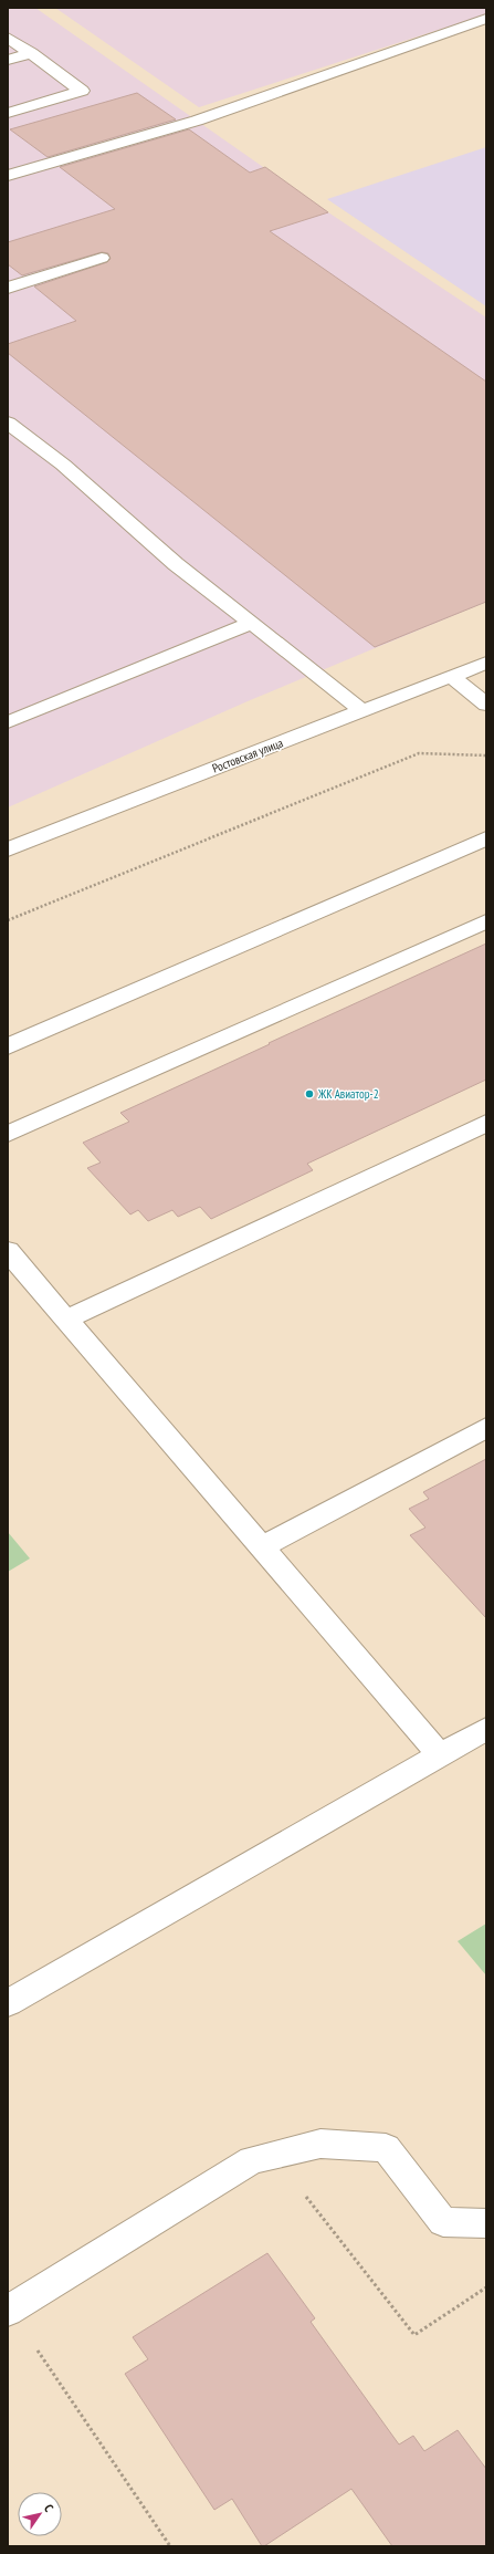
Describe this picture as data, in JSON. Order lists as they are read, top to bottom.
{
  "streets": {
    "street": ["Ростовская улица"]
  },
  "places": ["ЖК Авиатор-2"],
  "north": "top right"
}
